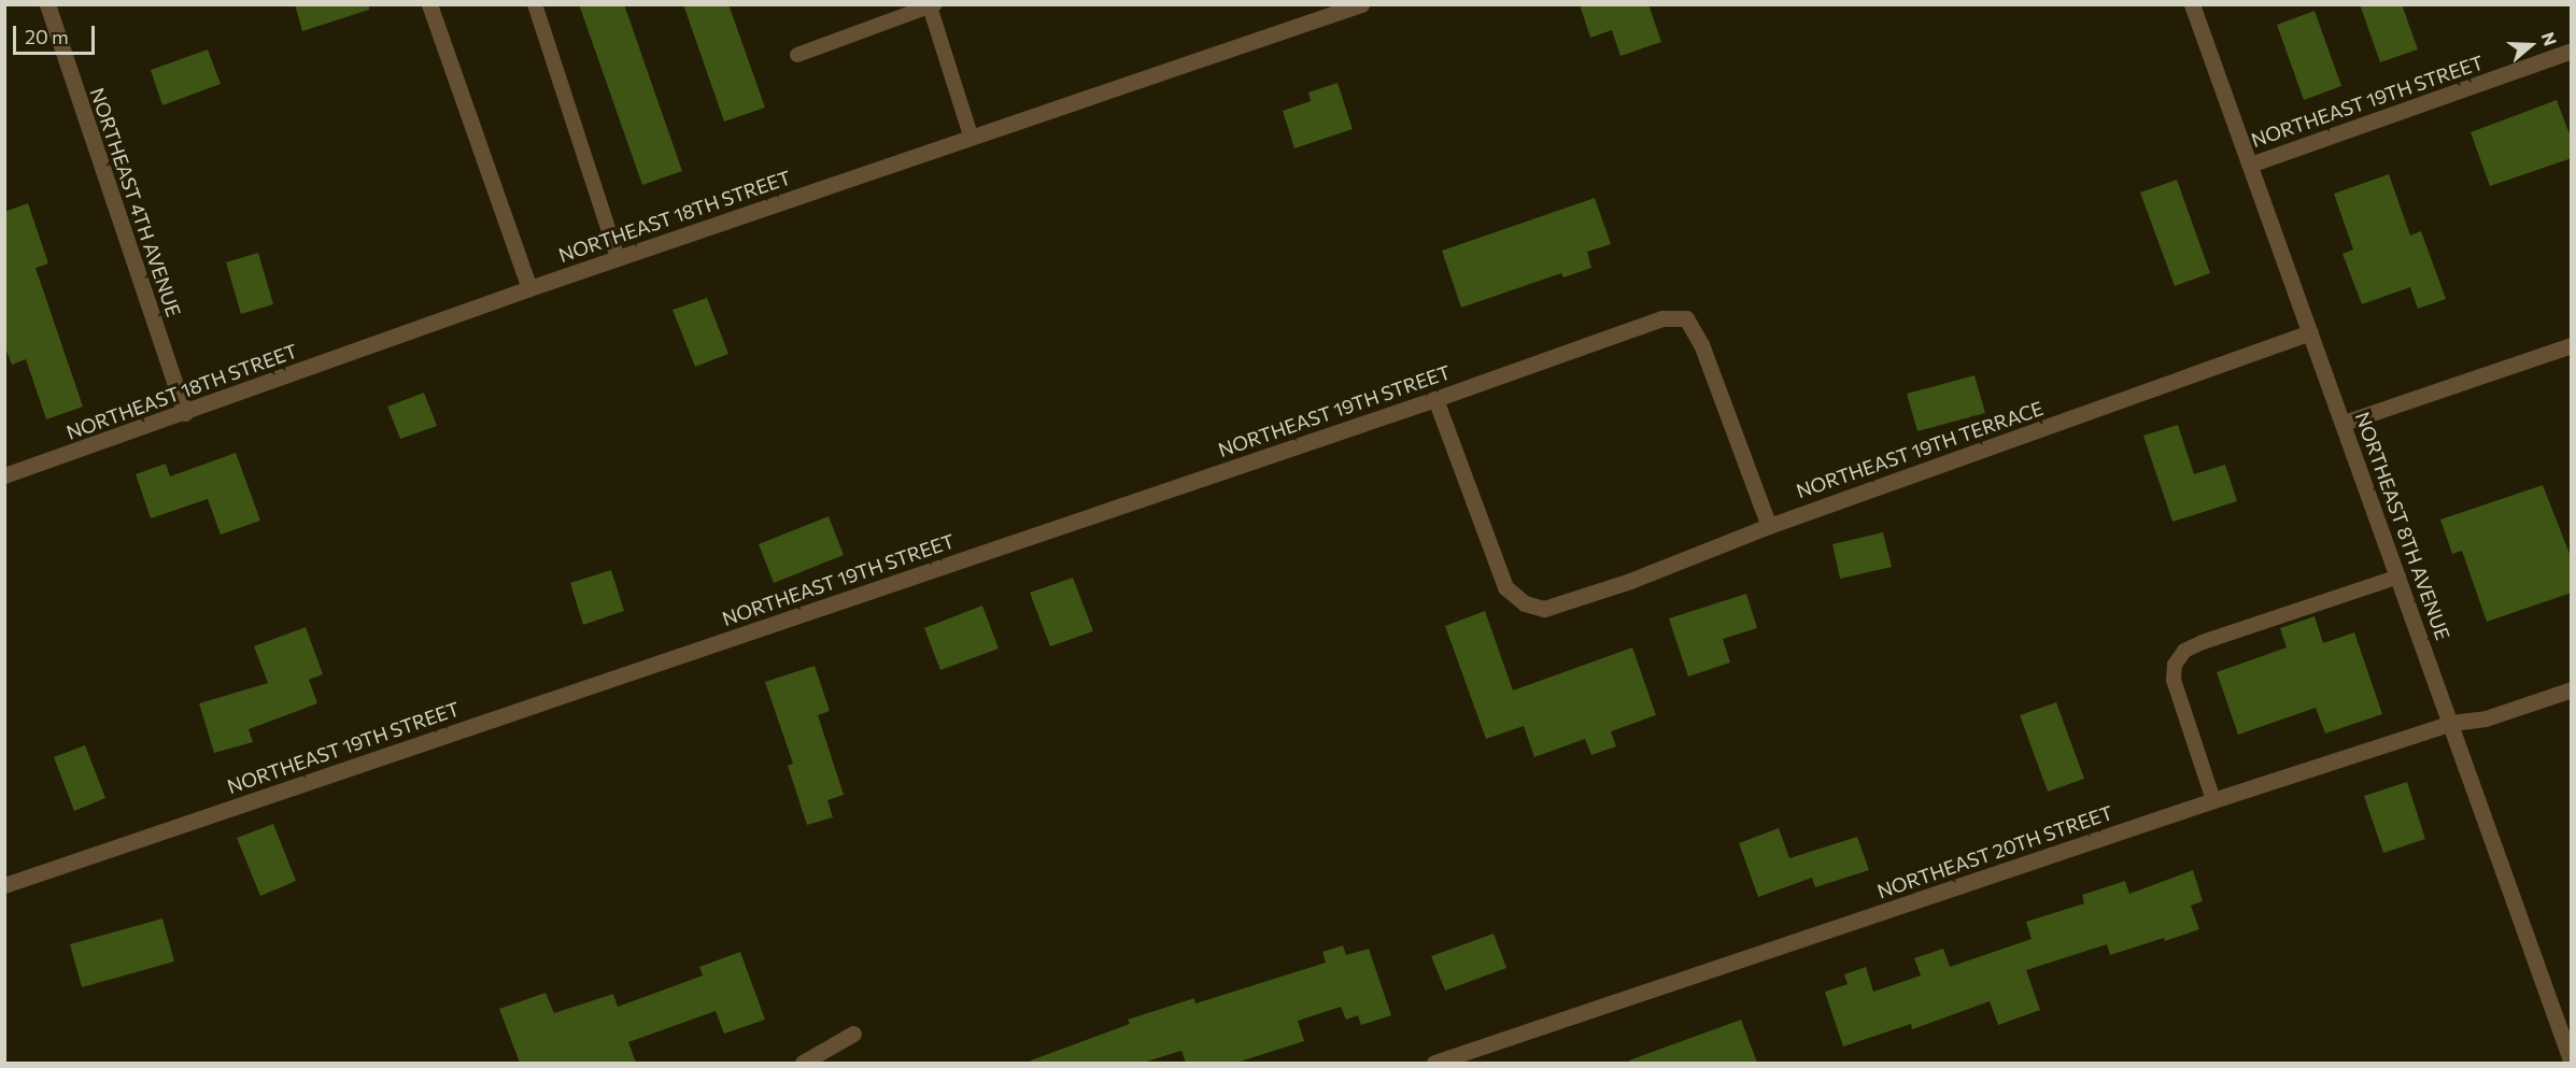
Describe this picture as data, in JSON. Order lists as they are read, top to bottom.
{
  "streets": {
    "street": [
      "NORTHEAST 19TH STREET",
      "NORTHEAST 4TH AVENUE",
      "NORTHEAST 18TH STREET",
      "NORTHEAST 19TH TERRACE",
      "NORTHEAST 8TH AVENUE",
      "NORTHEAST 20TH STREET"
    ]
  },
  "crossings": [
    ["NORTHEAST 19TH STREET", "NORTHEAST 19TH TERRACE"],
    ["NORTHEAST 19TH STREET", "NORTHEAST 8TH AVENUE"],
    ["NORTHEAST 4TH AVENUE", "NORTHEAST 18TH STREET"],
    ["NORTHEAST 19TH TERRACE", "NORTHEAST 8TH AVENUE"],
    ["NORTHEAST 8TH AVENUE", "NORTHEAST 20TH STREET"]
  ],
  "scale_bar": "20 m",
  "north": "right"
}
